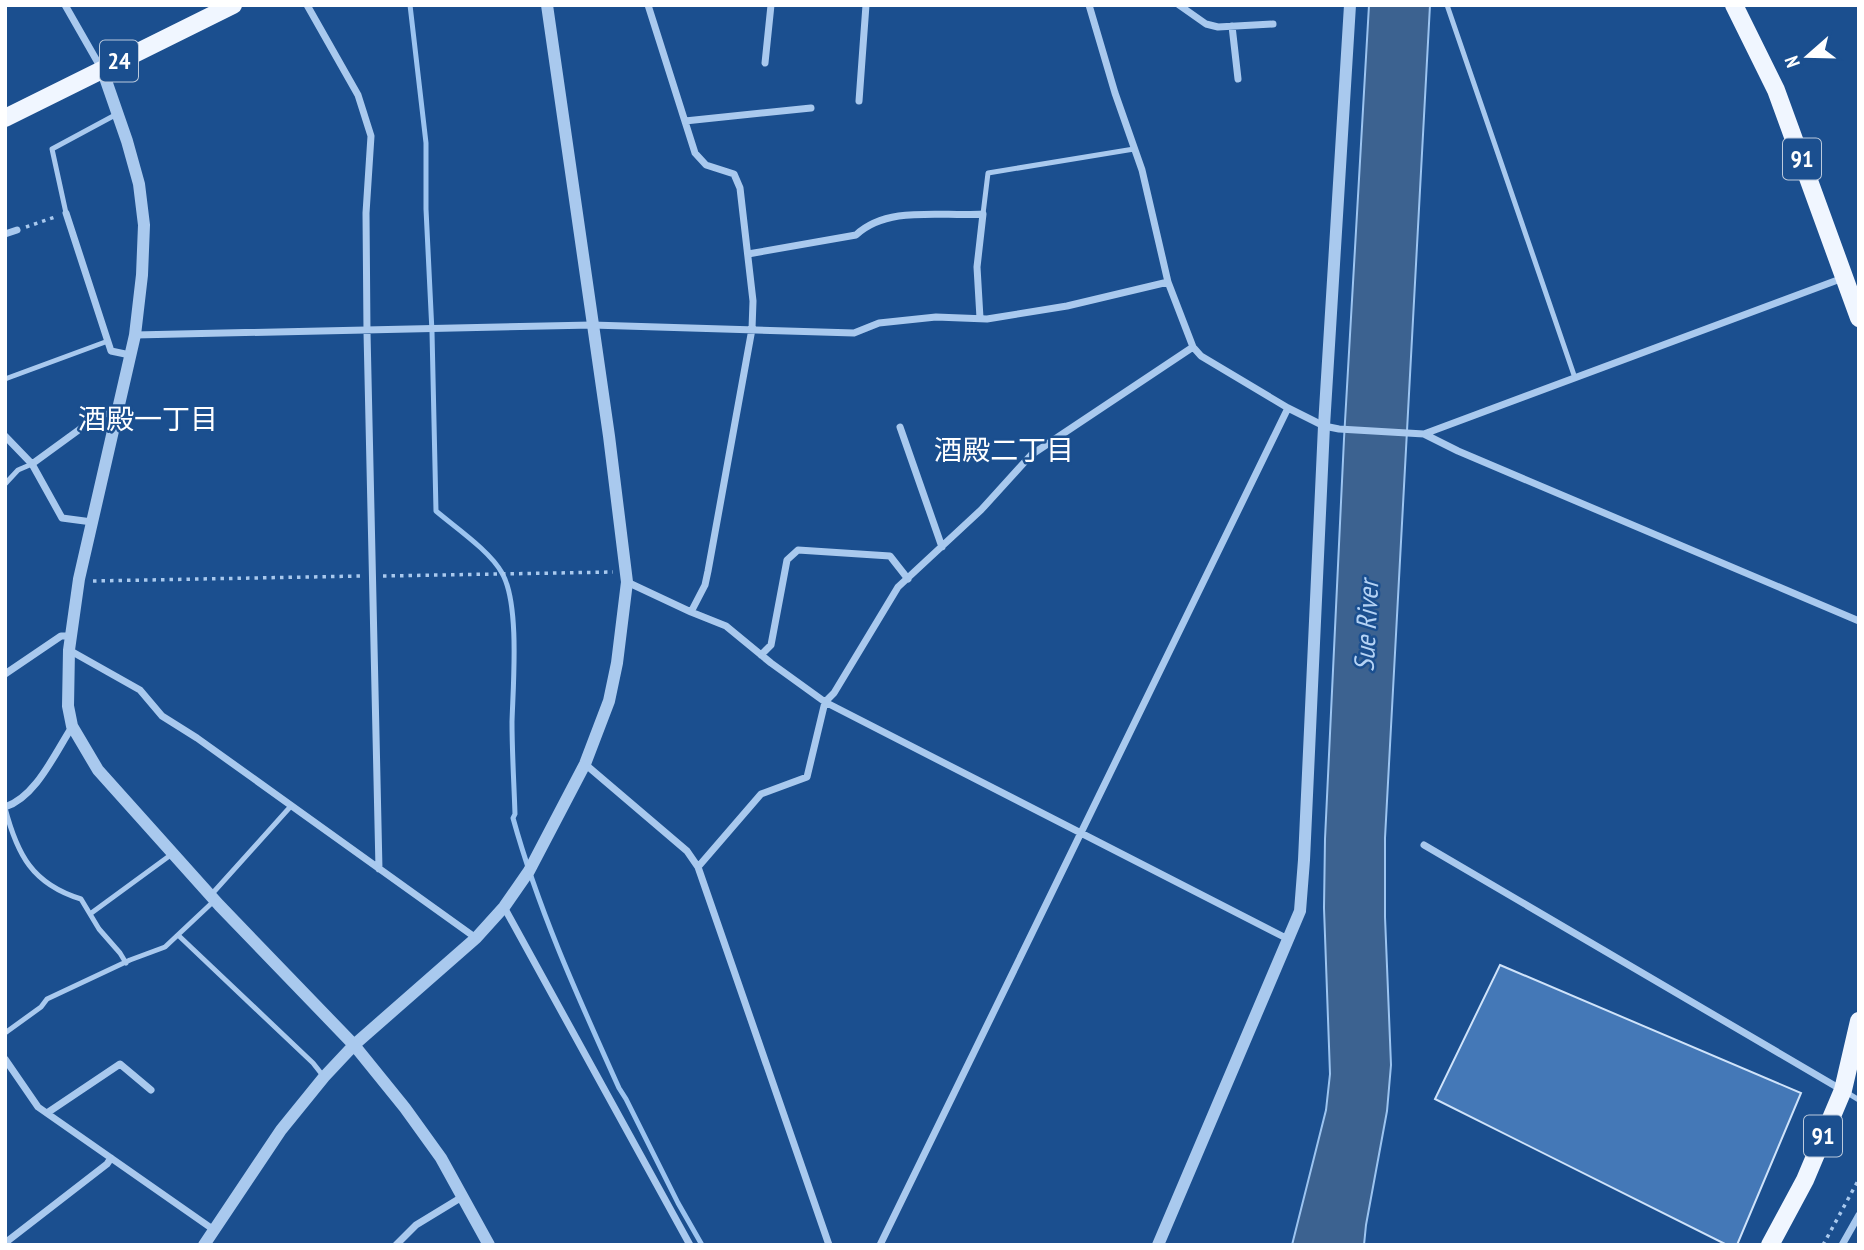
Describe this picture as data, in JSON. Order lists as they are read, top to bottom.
{
  "streets": {
    "main road": ["24", "91"]
  },
  "districts": ["酒殿一丁目", "酒殿二丁目"],
  "water": ["Sue River"],
  "north": "left"
}
